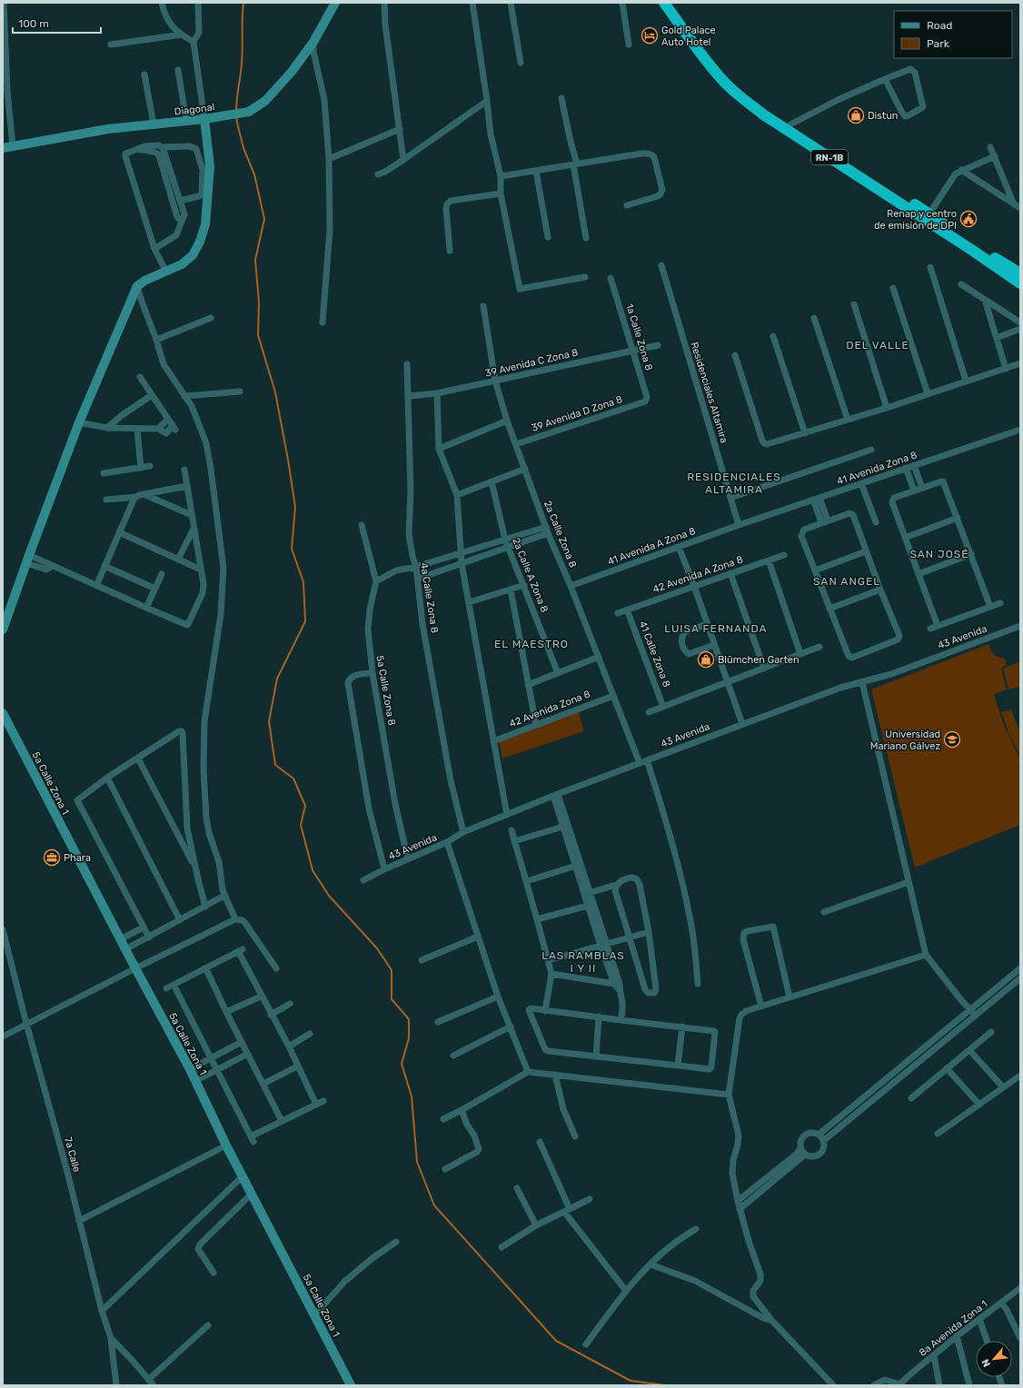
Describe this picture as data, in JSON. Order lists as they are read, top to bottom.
{
  "streets": {
    "highway": ["RN-1B"],
    "street": [
      "Diagonal",
      "1a Calle Zona 8",
      "39 Avenida C Zona 8",
      "Residenciales Altamira",
      "39 Avenida D Zona 8",
      "41 Avenida Zona 8",
      "2a Calle Zona 8",
      "41 Avenida A Zona 8",
      "42 Avenida A Zona 8",
      "2a Calle A Zona 8",
      "4a Calle Zona 8",
      "43 Avenida",
      "41 Calle Zona 8",
      "5a Calle Zona 8",
      "42 Avenida Zona 8",
      "5a Calle Zona 1",
      "7a Calle",
      "8a Avenida Zona 1"
    ]
  },
  "crossings": [
    ["1a Calle Zona 8", "39 Avenida C Zona 8"],
    ["1a Calle Zona 8", "39 Avenida D Zona 8"],
    ["39 Avenida C Zona 8", "2a Calle Zona 8"],
    ["39 Avenida C Zona 8", "4a Calle Zona 8"],
    ["Residenciales Altamira", "41 Avenida Zona 8"],
    ["Residenciales Altamira", "41 Avenida A Zona 8"],
    ["39 Avenida D Zona 8", "2a Calle Zona 8"],
    ["41 Avenida Zona 8", "41 Avenida A Zona 8"],
    ["2a Calle Zona 8", "41 Avenida A Zona 8"],
    ["2a Calle Zona 8", "43 Avenida"],
    ["2a Calle Zona 8", "42 Avenida Zona 8"],
    ["42 Avenida A Zona 8", "41 Calle Zona 8"],
    ["4a Calle Zona 8", "43 Avenida"],
    ["43 Avenida", "5a Calle Zona 8"]
  ],
  "districts": [
    "DEL VALLE",
    "RESIDENCIALES ALTAMIRA",
    "SAN JOSÉ",
    "SAN ANGEL",
    "LUISA FERNANDA",
    "EL MAESTRO",
    "LAS RAMBLAS I Y II"
  ],
  "places": {
    "hotel": ["Gold Palace Auto Hotel"],
    "shop": ["Distun", "Blümchen Garten"],
    "public building": ["Renap y centro de emisión de DPI"],
    "school or university": ["Universidad Mariano Gálvez"],
    "office": ["Phara"]
  },
  "legend": ["Road", "Park"],
  "scale_bar": "100 m",
  "north": "bottom left"
}
